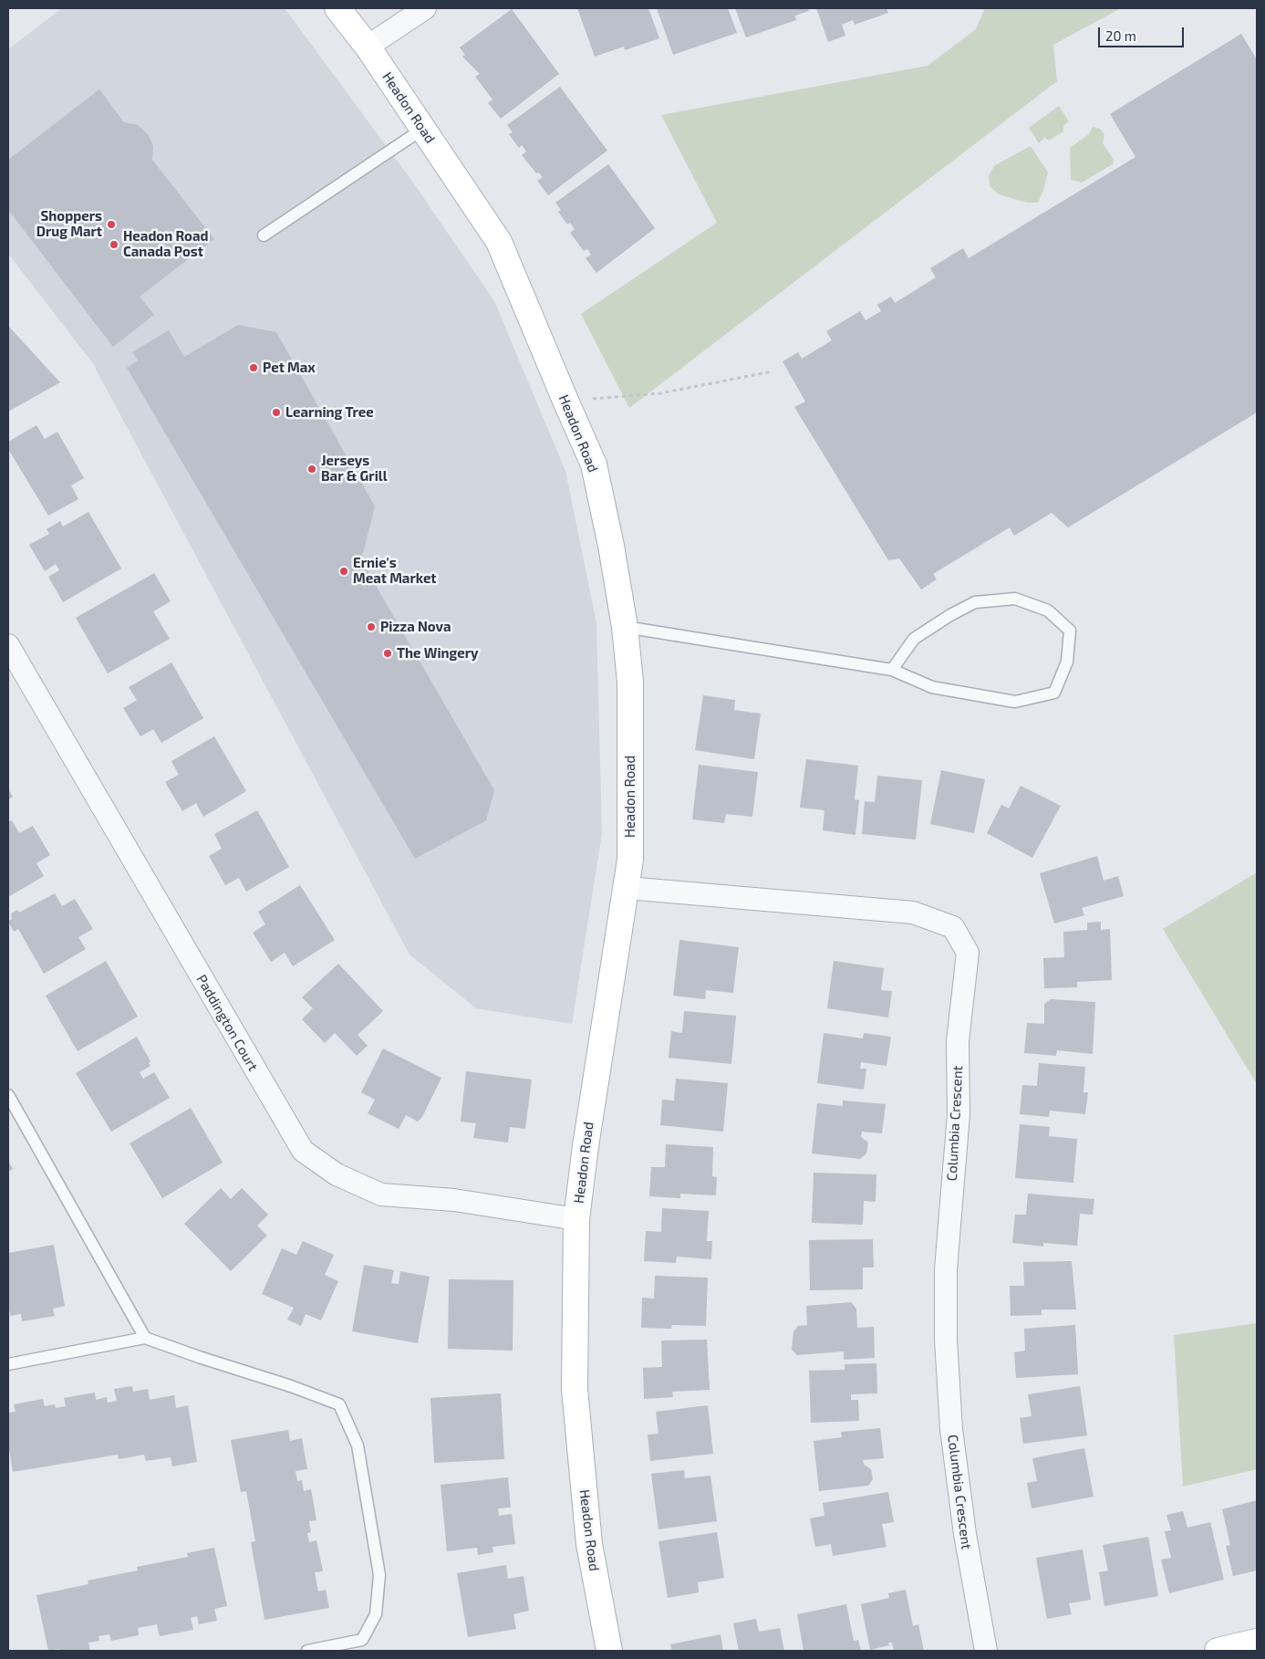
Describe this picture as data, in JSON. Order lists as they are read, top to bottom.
{
  "streets": {
    "street": ["Headon Road", "Paddington Court", "Columbia Crescent"]
  },
  "crossings": [
    ["Headon Road", "Paddington Court"],
    ["Headon Road", "Columbia Crescent"]
  ],
  "places": [
    "Shoppers Drug Mart",
    "Headon Road Canada Post",
    "Pet Max",
    "Learning Tree",
    "Jerseys Bar & Grill",
    "Ernie's Meat Market",
    "Pizza Nova",
    "The Wingery"
  ],
  "scale_bar": "20 m"
}
